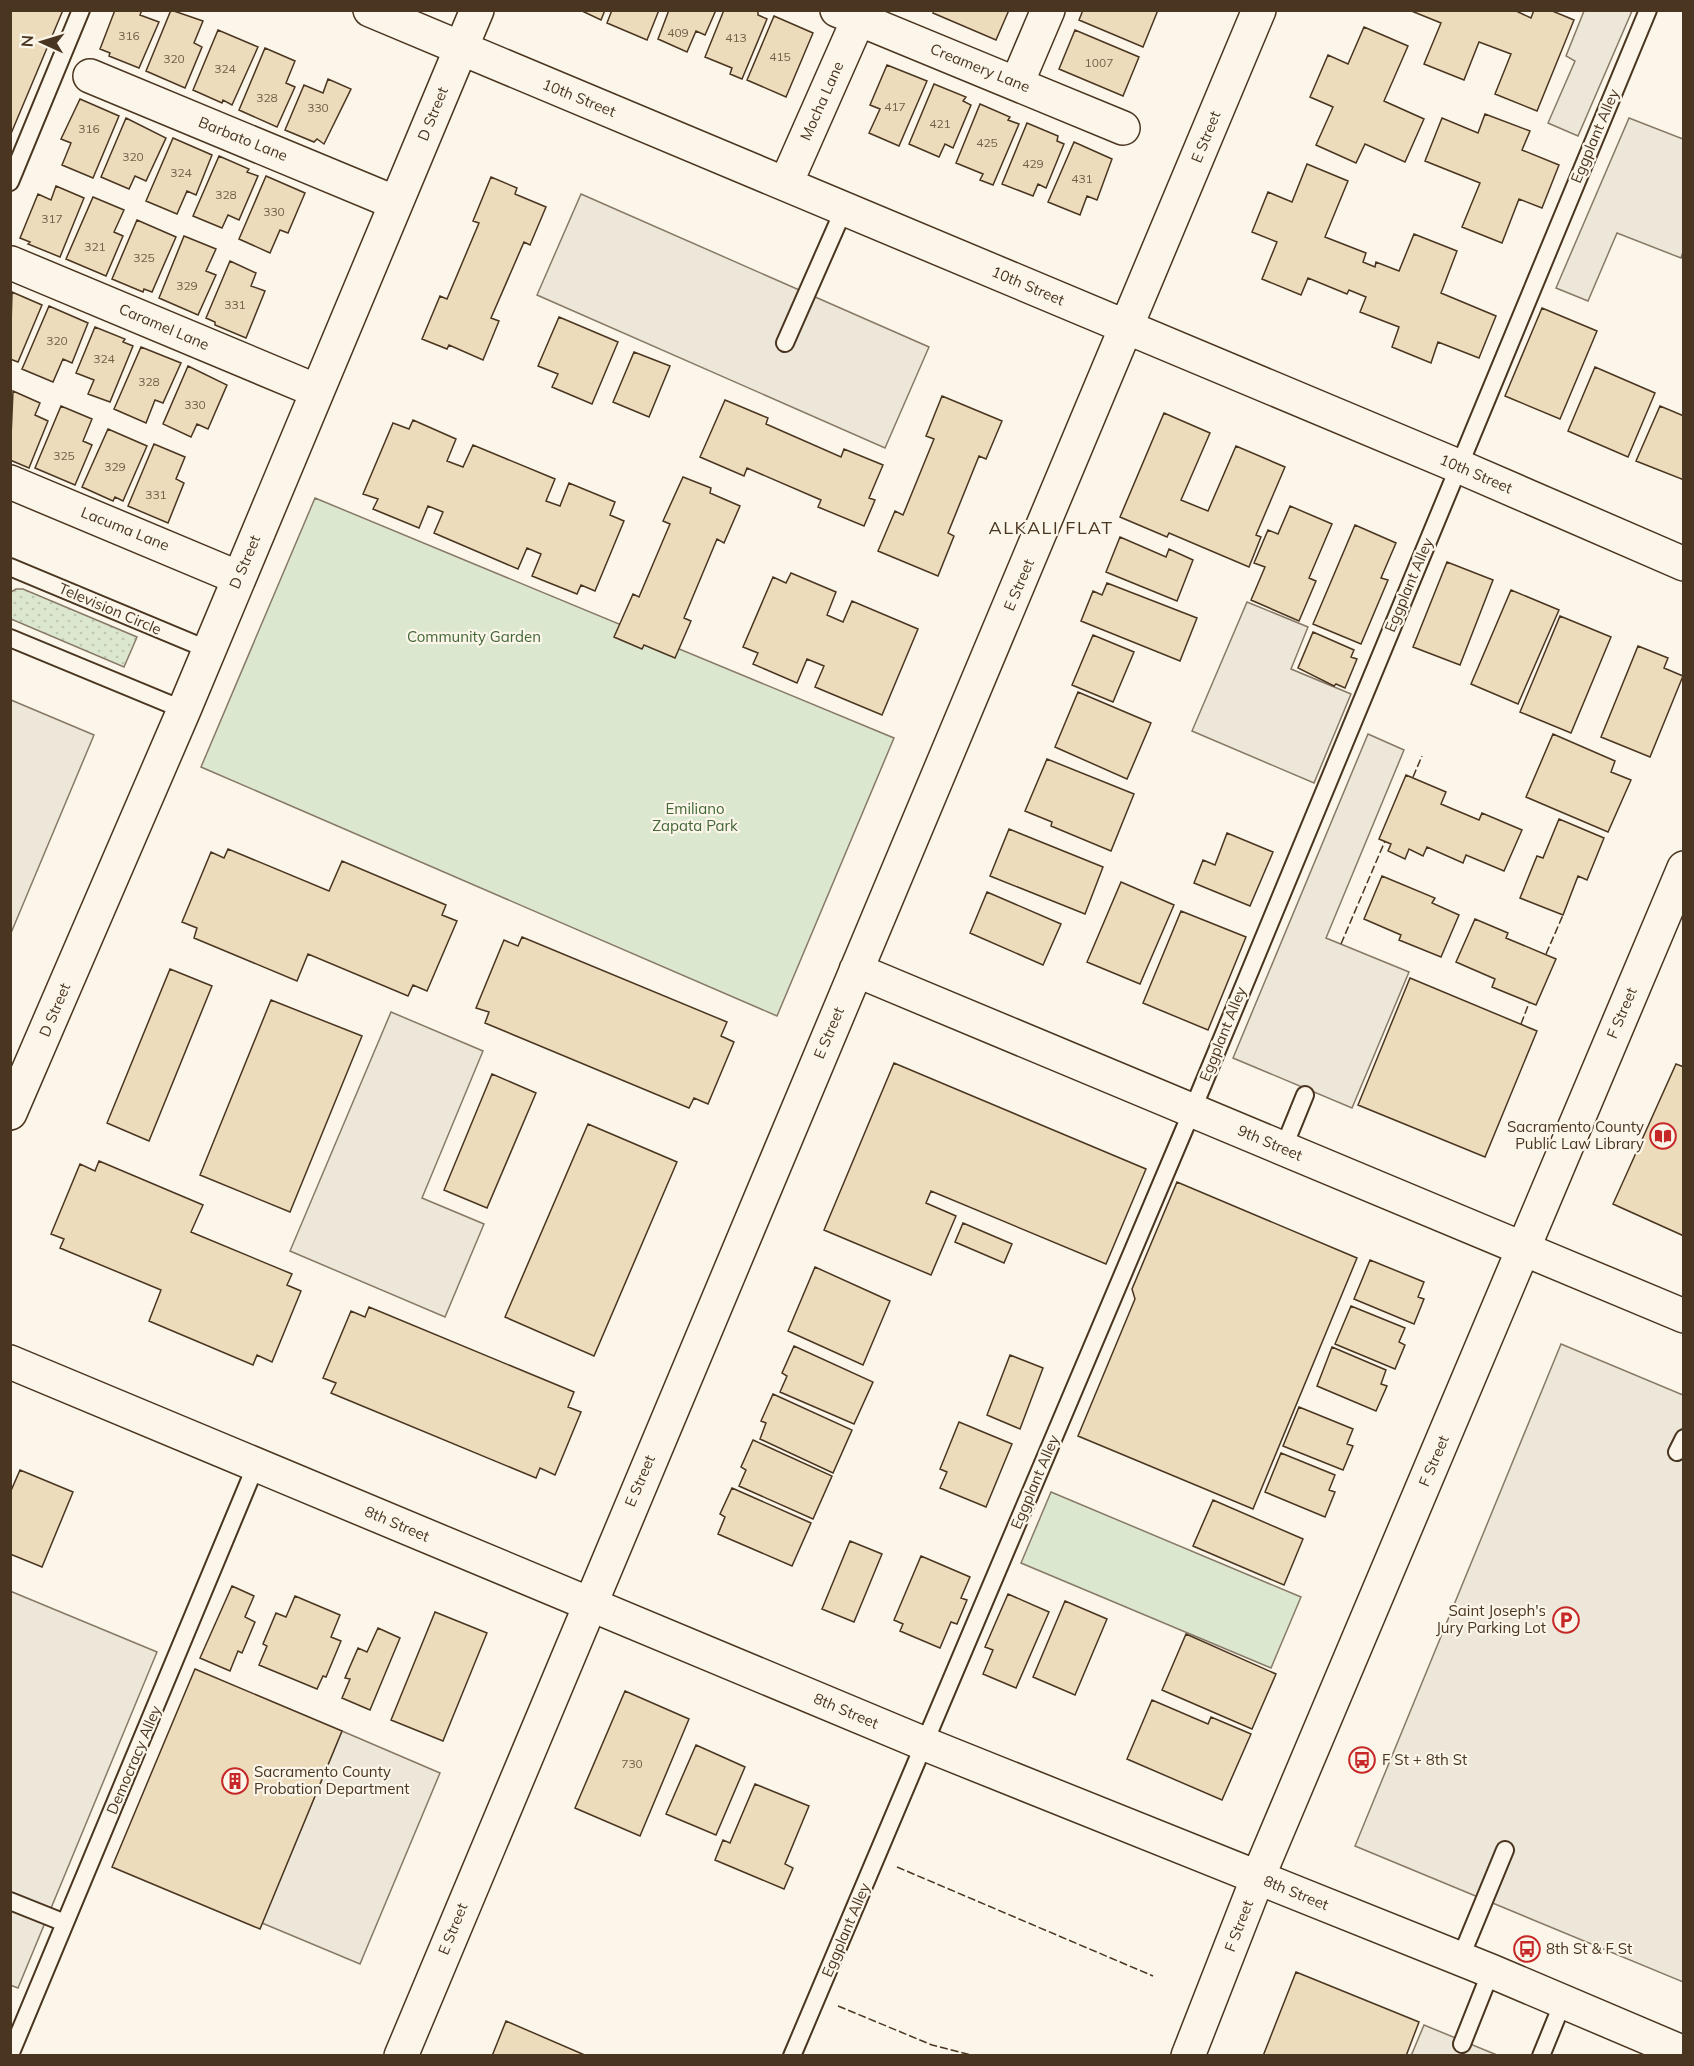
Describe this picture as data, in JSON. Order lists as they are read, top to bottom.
{
  "streets": {
    "street": [
      "Creamery Lane",
      "10th Street",
      "Mocha Lane",
      "D Street",
      "E Street",
      "Barbato Lane",
      "Caramel Lane",
      "Lacuma Lane",
      "F Street",
      "9th Street",
      "8th Street"
    ],
    "lane": ["Eggplant Alley", "Television Circle", "Democracy Alley"]
  },
  "crossings": [
    ["Creamery Lane", "Mocha Lane"],
    ["10th Street", "Mocha Lane"],
    ["10th Street", "D Street"],
    ["10th Street", "Eggplant Alley"],
    ["10th Street", "E Street"],
    ["D Street", "Barbato Lane"],
    ["D Street", "Caramel Lane"],
    ["D Street", "Lacuma Lane"],
    ["D Street", "Television Circle"],
    ["Eggplant Alley", "9th Street"],
    ["Eggplant Alley", "8th Street"],
    ["E Street", "9th Street"],
    ["E Street", "8th Street"],
    ["F Street", "9th Street"],
    ["F Street", "8th Street"],
    ["8th Street", "Democracy Alley"]
  ],
  "districts": ["ALKALI FLAT"],
  "parks": ["Community Garden", "Emiliano Zapata Park"],
  "places": {
    "library": ["Sacramento County Public Law Library"],
    "parking": ["Saint Joseph's Jury Parking Lot"],
    "bus stop": ["F St + 8th St", "8th St & F St"],
    "building": ["Sacramento County Probation Department"]
  },
  "house_numbers": [
    "409",
    "316",
    "413",
    "415",
    "320",
    "1007",
    "324",
    "328",
    "417",
    "330",
    "421",
    "316",
    "425",
    "320",
    "429",
    "324",
    "431",
    "328",
    "330",
    "317",
    "321",
    "325",
    "329",
    "331",
    "320",
    "324",
    "328",
    "330",
    "325",
    "329",
    "331",
    "730"
  ],
  "north": "left"
}
